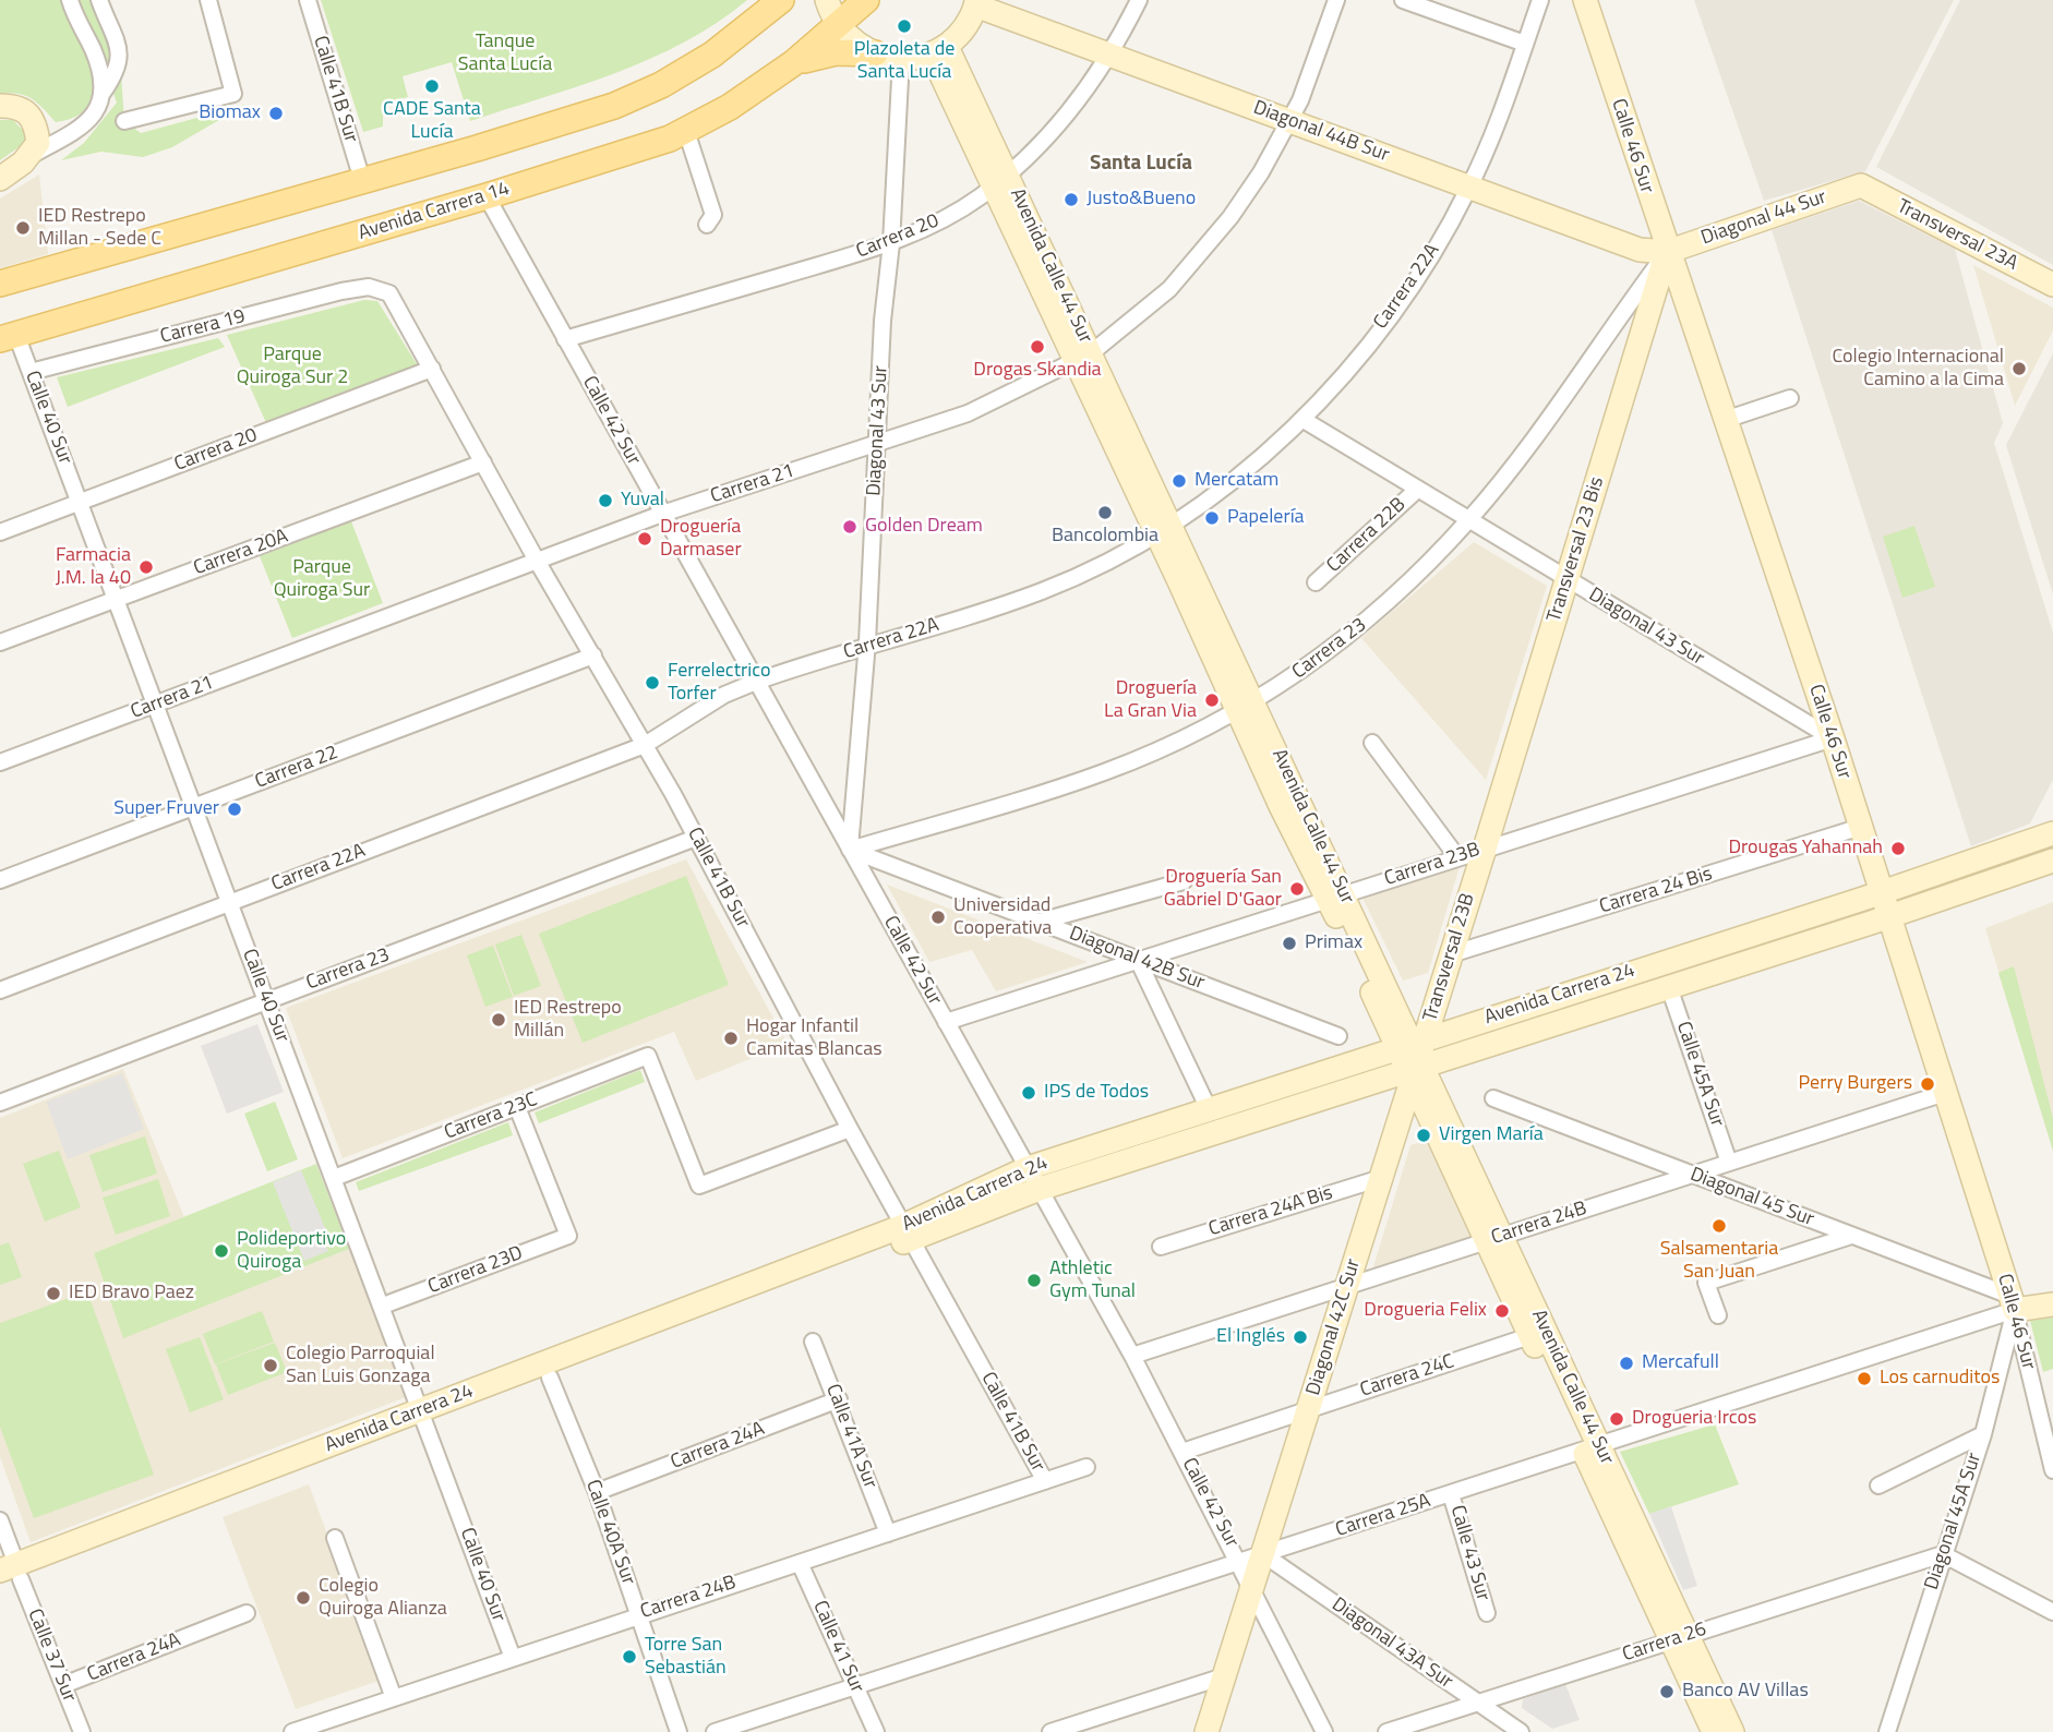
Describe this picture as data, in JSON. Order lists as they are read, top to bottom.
{
  "streets": {
    "main road": [
      "Diagonal 44B Sur",
      "Calle 46 Sur",
      "Avenida Carrera 14",
      "Diagonal 44 Sur",
      "Transversal 23A",
      "Avenida Calle 44 Sur",
      "Transversal 23 Bis",
      "Transversal 23B",
      "Avenida Carrera 24",
      "Diagonal 42C Sur",
      "Carrera 25A"
    ],
    "street": [
      "Calle 41B Sur",
      "Carrera 20",
      "Carrera 22A",
      "Carrera 19",
      "Calle 40 Sur",
      "Calle 42 Sur",
      "Diagonal 43 Sur",
      "Carrera 21",
      "Carrera 22B",
      "Carrera 20A",
      "Carrera 23",
      "Carrera 22",
      "Carrera 23B",
      "Carrera 24 Bis",
      "Diagonal 42B Sur",
      "Calle 45A Sur",
      "Carrera 23C",
      "Diagonal 45 Sur",
      "Carrera 24A Bis",
      "Carrera 24B",
      "Carrera 23D",
      "Carrera 24C",
      "Calle 41A Sur",
      "Carrera 24A",
      "Diagonal 45A Sur",
      "Calle 40A Sur",
      "Calle 43 Sur",
      "Carrera 26",
      "Diagonal 43A Sur",
      "Calle 41 Sur",
      "Calle 37 Sur"
    ]
  },
  "crossings": [
    ["Calle 41B Sur", "Carrera 20"],
    ["Calle 41B Sur", "Carrera 22A"],
    ["Calle 41B Sur", "Carrera 19"],
    ["Calle 41B Sur", "Carrera 21"],
    ["Calle 41B Sur", "Carrera 20A"],
    ["Calle 41B Sur", "Carrera 23"],
    ["Calle 41B Sur", "Carrera 22"],
    ["Calle 41B Sur", "Avenida Carrera 24"],
    ["Calle 41B Sur", "Carrera 23C"],
    ["Calle 41B Sur", "Carrera 24B"],
    ["Diagonal 44B Sur", "Calle 46 Sur"],
    ["Diagonal 44B Sur", "Diagonal 44 Sur"],
    ["Diagonal 44B Sur", "Carrera 20"],
    ["Diagonal 44B Sur", "Carrera 22A"],
    ["Diagonal 44B Sur", "Carrera 21"],
    ["Diagonal 44B Sur", "Transversal 23 Bis"],
    ["Diagonal 44B Sur", "Carrera 23"],
    ["Calle 46 Sur", "Diagonal 44 Sur"],
    ["Calle 46 Sur", "Diagonal 43 Sur"],
    ["Calle 46 Sur", "Transversal 23 Bis"],
    ["Calle 46 Sur", "Carrera 23"],
    ["Calle 46 Sur", "Carrera 23B"],
    ["Calle 46 Sur", "Carrera 24 Bis"],
    ["Calle 46 Sur", "Avenida Carrera 24"],
    ["Calle 46 Sur", "Diagonal 45 Sur"],
    ["Calle 46 Sur", "Carrera 24B"],
    ["Calle 46 Sur", "Carrera 25A"],
    ["Calle 46 Sur", "Diagonal 45A Sur"],
    ["Avenida Carrera 14", "Calle 40 Sur"],
    ["Avenida Carrera 14", "Calle 42 Sur"],
    ["Diagonal 44 Sur", "Transversal 23A"],
    ["Diagonal 44 Sur", "Transversal 23 Bis"],
    ["Diagonal 44 Sur", "Carrera 23"],
    ["Carrera 20", "Avenida Calle 44 Sur"],
    ["Carrera 20", "Calle 40 Sur"],
    ["Carrera 20", "Calle 42 Sur"],
    ["Carrera 20", "Diagonal 43 Sur"],
    ["Avenida Calle 44 Sur", "Carrera 22A"],
    ["Avenida Calle 44 Sur", "Carrera 21"],
    ["Avenida Calle 44 Sur", "Carrera 23"],
    ["Avenida Calle 44 Sur", "Carrera 23B"],
    ["Avenida Calle 44 Sur", "Transversal 23B"],
    ["Avenida Calle 44 Sur", "Avenida Carrera 24"],
    ["Avenida Calle 44 Sur", "Carrera 24B"],
    ["Avenida Calle 44 Sur", "Diagonal 42C Sur"],
    ["Avenida Calle 44 Sur", "Carrera 24C"],
    ["Avenida Calle 44 Sur", "Carrera 25A"],
    ["Avenida Calle 44 Sur", "Carrera 26"],
    ["Carrera 22A", "Calle 40 Sur"],
    ["Carrera 22A", "Calle 42 Sur"],
    ["Carrera 22A", "Diagonal 43 Sur"],
    ["Carrera 19", "Calle 40 Sur"],
    ["Calle 40 Sur", "Carrera 21"],
    ["Calle 40 Sur", "Carrera 20A"],
    ["Calle 40 Sur", "Carrera 23"],
    ["Calle 40 Sur", "Carrera 22"],
    ["Calle 40 Sur", "Avenida Carrera 24"],
    ["Calle 40 Sur", "Carrera 23C"],
    ["Calle 40 Sur", "Carrera 24B"],
    ["Calle 40 Sur", "Carrera 23D"],
    ["Calle 42 Sur", "Diagonal 43 Sur"],
    ["Calle 42 Sur", "Carrera 21"],
    ["Calle 42 Sur", "Carrera 23"],
    ["Calle 42 Sur", "Carrera 23B"],
    ["Calle 42 Sur", "Diagonal 42B Sur"],
    ["Calle 42 Sur", "Avenida Carrera 24"],
    ["Calle 42 Sur", "Carrera 24B"],
    ["Calle 42 Sur", "Diagonal 42C Sur"],
    ["Calle 42 Sur", "Carrera 24C"],
    ["Calle 42 Sur", "Carrera 25A"],
    ["Diagonal 43 Sur", "Carrera 21"],
    ["Diagonal 43 Sur", "Carrera 22B"],
    ["Diagonal 43 Sur", "Transversal 23 Bis"],
    ["Diagonal 43 Sur", "Carrera 23"],
    ["Diagonal 43 Sur", "Carrera 23B"],
    ["Diagonal 43 Sur", "Diagonal 42B Sur"],
    ["Transversal 23 Bis", "Carrera 23"],
    ["Transversal 23 Bis", "Carrera 23B"],
    ["Transversal 23 Bis", "Transversal 23B"],
    ["Carrera 23", "Diagonal 42B Sur"],
    ["Carrera 23B", "Transversal 23B"],
    ["Carrera 23B", "Diagonal 42B Sur"],
    ["Carrera 24 Bis", "Transversal 23B"],
    ["Transversal 23B", "Avenida Carrera 24"],
    ["Transversal 23B", "Diagonal 42C Sur"],
    ["Avenida Carrera 24", "Calle 45A Sur"],
    ["Avenida Carrera 24", "Diagonal 42C Sur"],
    ["Avenida Carrera 24", "Calle 40A Sur"],
    ["Avenida Carrera 24", "Calle 37 Sur"],
    ["Calle 45A Sur", "Carrera 24B"],
    ["Carrera 23C", "Carrera 23D"],
    ["Diagonal 45 Sur", "Carrera 24B"],
    ["Diagonal 45 Sur", "Carrera 25A"],
    ["Diagonal 45 Sur", "Diagonal 45A Sur"],
    ["Carrera 24A Bis", "Diagonal 42C Sur"],
    ["Carrera 24B", "Diagonal 42C Sur"],
    ["Carrera 24B", "Calle 41A Sur"],
    ["Carrera 24B", "Calle 40A Sur"],
    ["Carrera 24B", "Calle 41 Sur"],
    ["Diagonal 42C Sur", "Carrera 24C"],
    ["Diagonal 42C Sur", "Carrera 25A"],
    ["Diagonal 42C Sur", "Diagonal 43A Sur"],
    ["Calle 41A Sur", "Carrera 24A"],
    ["Carrera 24A", "Calle 40A Sur"],
    ["Carrera 24A", "Calle 37 Sur"],
    ["Carrera 25A", "Diagonal 45A Sur"],
    ["Carrera 25A", "Calle 43 Sur"],
    ["Carrera 25A", "Diagonal 43A Sur"],
    ["Carrera 25A", "Calle 41 Sur"],
    ["Diagonal 45A Sur", "Carrera 26"],
    ["Carrera 26", "Diagonal 43A Sur"]
  ],
  "districts": ["Santa Lucía"],
  "parks": ["Tanque Santa Lucía", "Parque Quiroga Sur 2", "Parque Quiroga Sur"],
  "places": [
    "Plazoleta de Santa Lucía",
    "CADE Santa Lucía",
    "Biomax",
    "Justo&Bueno",
    "IED Restrepo Millan - Sede C",
    "Drogas Skandia",
    "Colegio Internacional Camino a la Cima",
    "Mercatam",
    "Yuval",
    "Bancolombia",
    "Papelería",
    "Golden Dream",
    "Droguería Darmaser",
    "Farmacia J.M. la 40",
    "Ferrelectrico Torfer",
    "Droguería La Gran Via",
    "Super Fruver",
    "Drougas Yahannah",
    "Droguería San Gabriel D'Gaor",
    "Universidad Cooperativa",
    "Primax",
    "IED Restrepo Millán",
    "Hogar Infantil Camitas Blancas",
    "Perry Burgers",
    "IPS de Todos",
    "Virgen María",
    "Salsamentaria San Juan",
    "Polideportivo Quiroga",
    "Athletic Gym Tunal",
    "IED Bravo Paez",
    "Drogueria Felix",
    "El Inglés",
    "Mercafull",
    "Colegio Parroquial San Luis Gonzaga",
    "Los carnuditos",
    "Drogueria Ircos",
    "Colegio Quiroga Alianza",
    "Torre San Sebastián",
    "Banco AV Villas"
  ]
}
